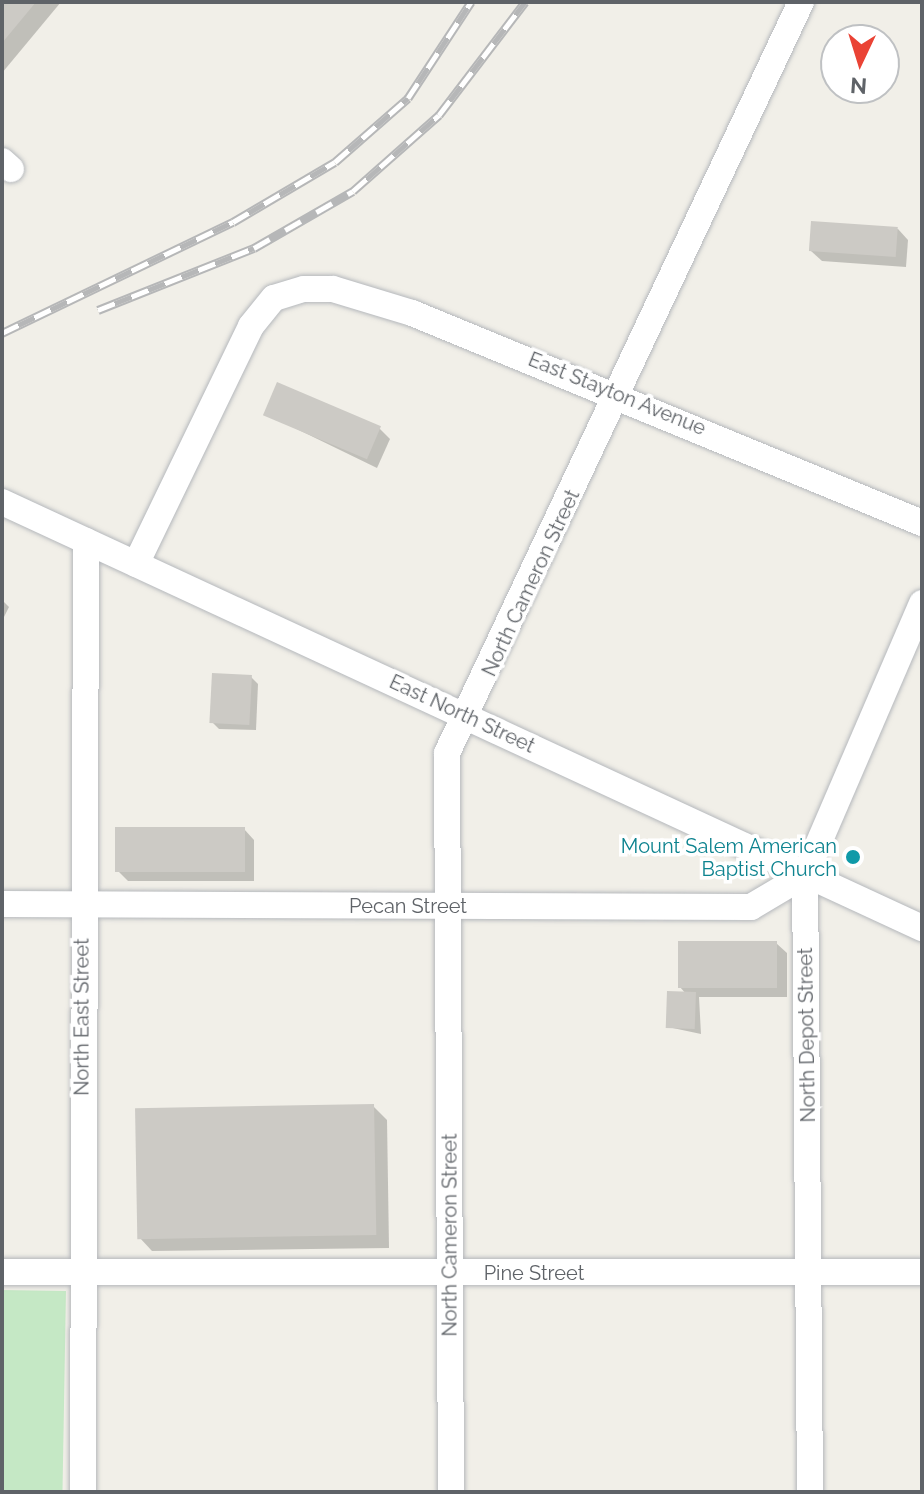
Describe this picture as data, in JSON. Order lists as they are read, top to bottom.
{
  "streets": {
    "street": [
      "East Stayton Avenue",
      "North Cameron Street",
      "East North Street",
      "Pecan Street",
      "North East Street",
      "North Depot Street",
      "Pine Street"
    ]
  },
  "crossings": [
    ["East Stayton Avenue", "North Cameron Street"],
    ["East Stayton Avenue", "East North Street"],
    ["North Cameron Street", "East North Street"],
    ["North Cameron Street", "Pecan Street"],
    ["North Cameron Street", "Pine Street"],
    ["East North Street", "Pecan Street"],
    ["East North Street", "North East Street"],
    ["East North Street", "North Depot Street"],
    ["Pecan Street", "North East Street"],
    ["Pecan Street", "North Depot Street"],
    ["North East Street", "Pine Street"],
    ["North Depot Street", "Pine Street"]
  ],
  "places": ["Mount Salem American Baptist Church"],
  "north": "bottom"
}
